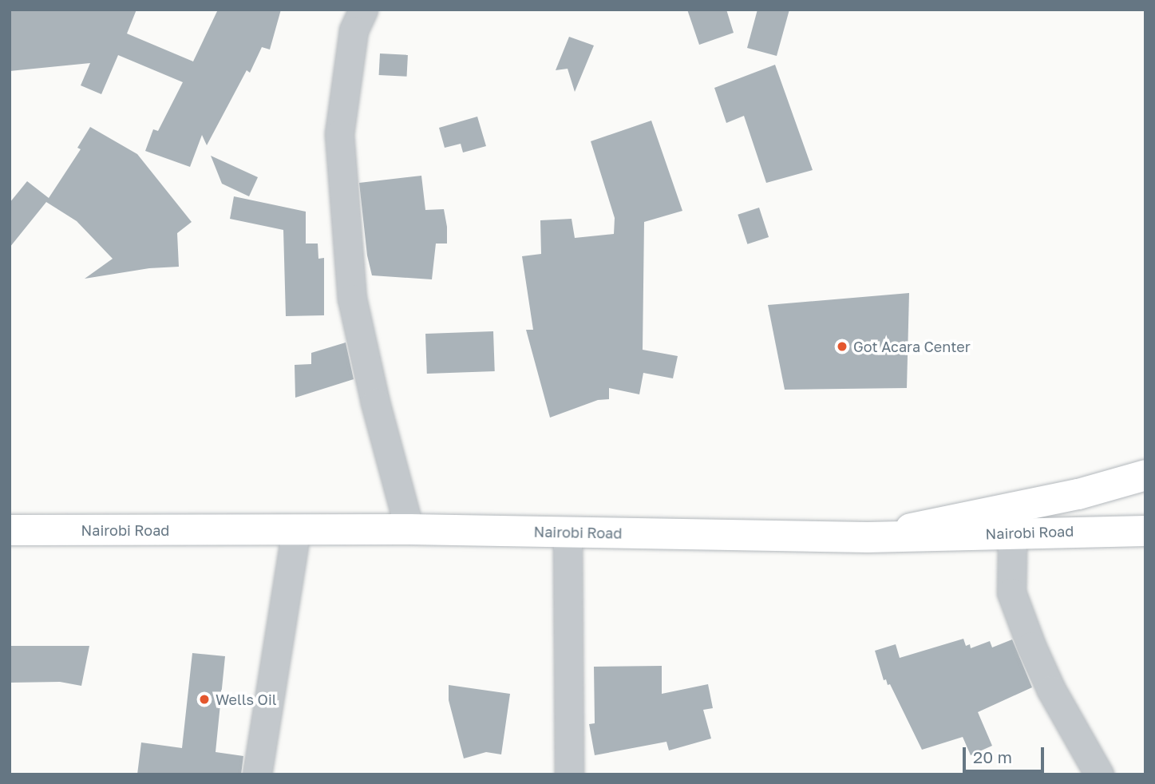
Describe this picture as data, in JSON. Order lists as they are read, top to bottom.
{
  "streets": {
    "main road": ["Nairobi Road"]
  },
  "places": ["Got Acara Center", "Wells Oil"],
  "scale_bar": "20 m"
}
